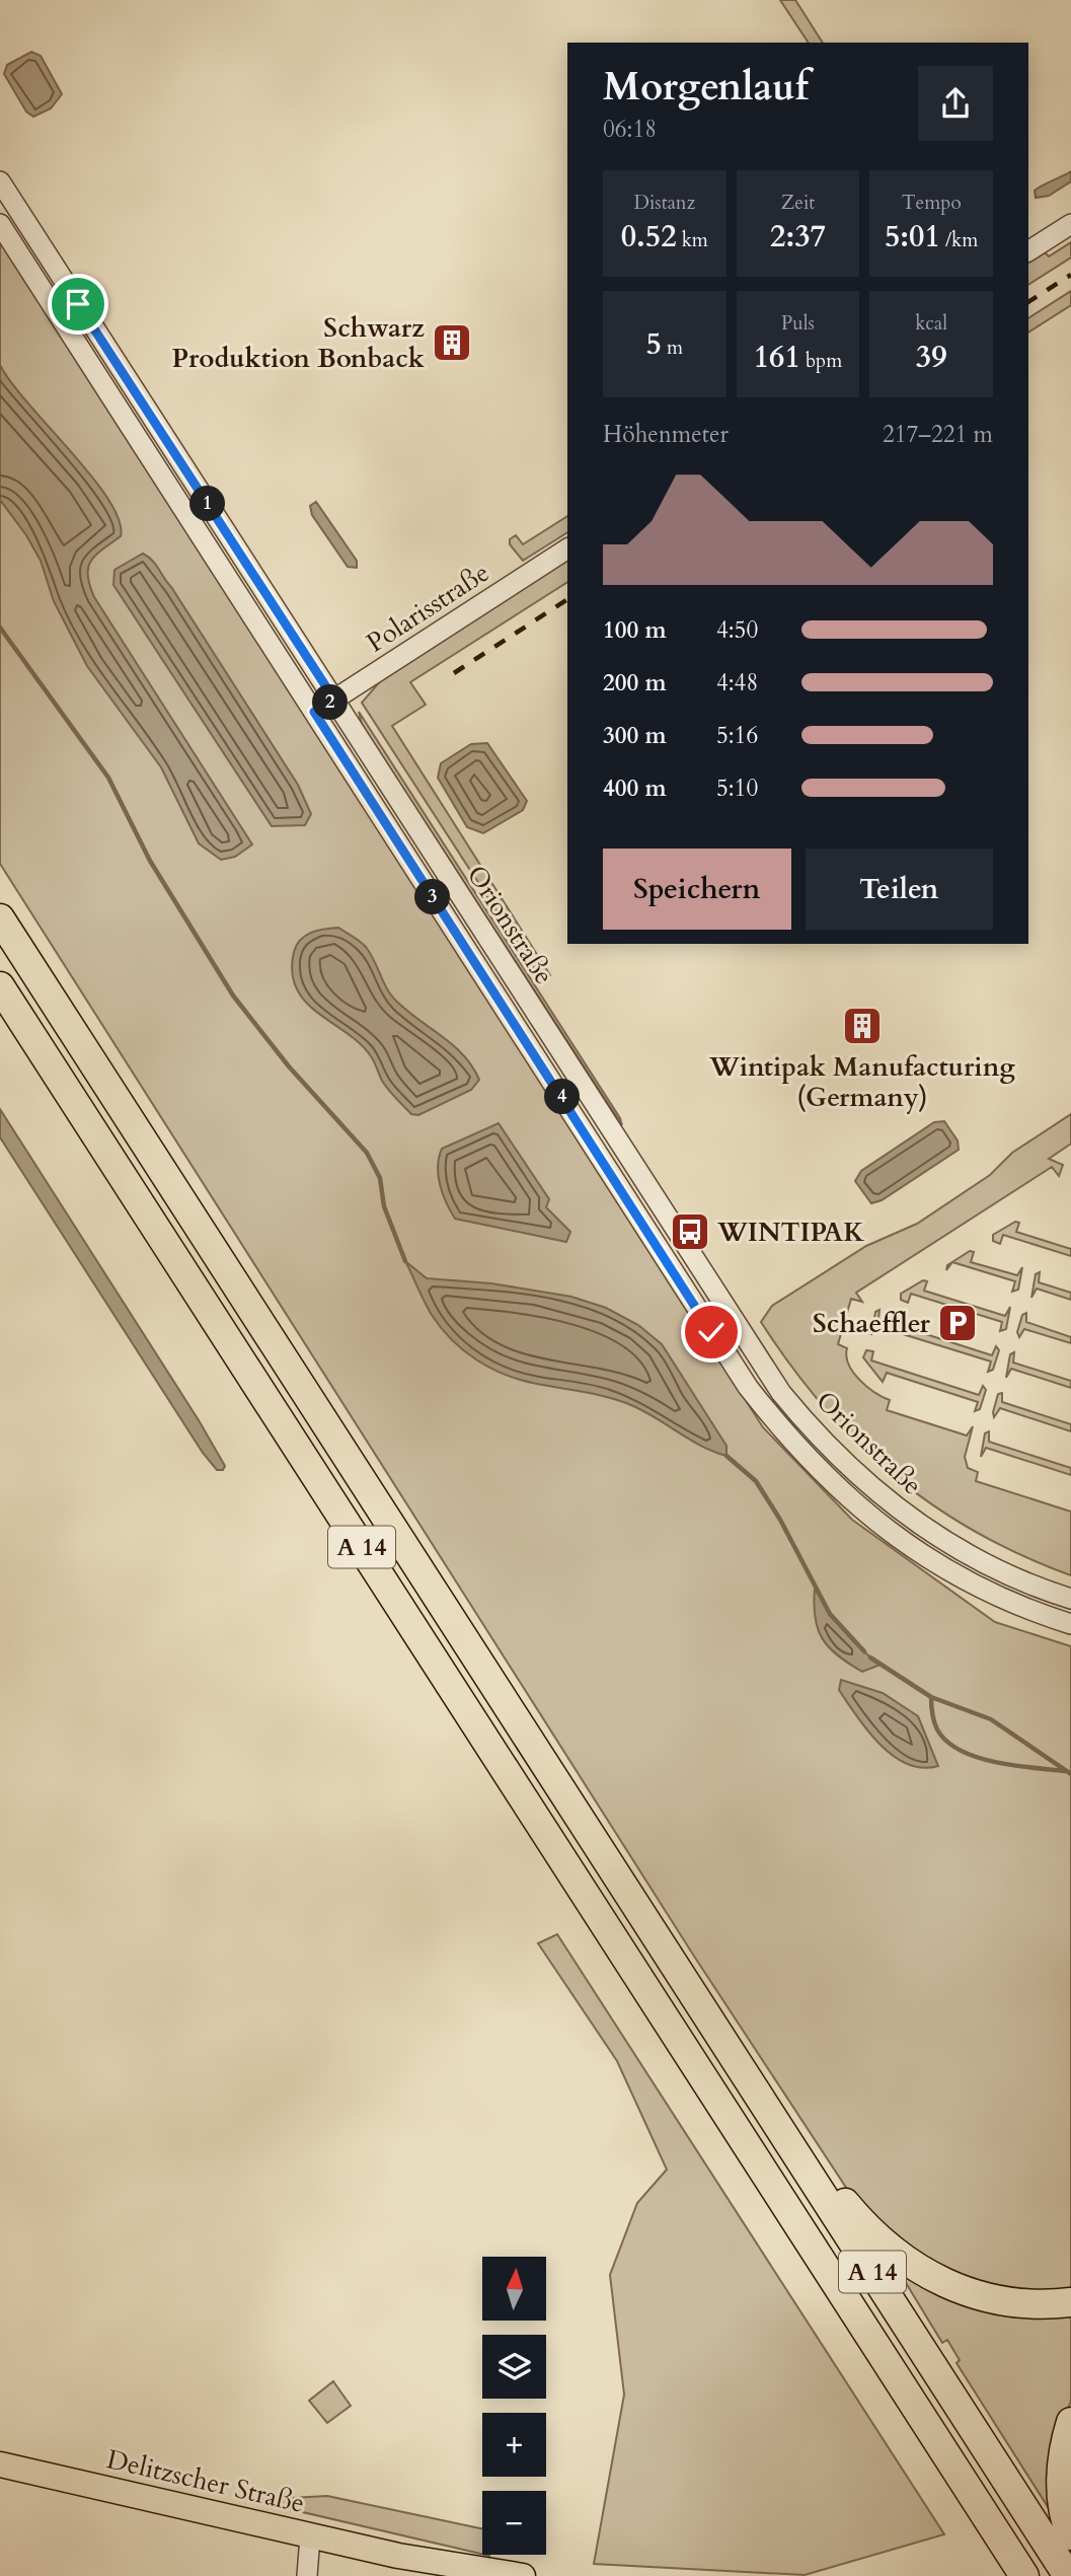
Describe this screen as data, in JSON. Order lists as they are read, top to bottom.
{
  "streets": {
    "highway": ["A 14"],
    "main road": ["Delitzscher Straße"],
    "street": ["Polarisstraße", "Orionstraße"]
  },
  "crossings": [
    ["Polarisstraße", "Orionstraße"]
  ],
  "places": {
    "building": ["Schwarz Produktion Bonback", "Wintipak Manufacturing (Germany)"],
    "bus stop": ["WINTIPAK"],
    "parking": ["Schaeffler"]
  },
  "north": "top",
  "page": {
    "heading": ["Morgenlauf", "06:18"],
    "stats": [
      ["Distanz", "0.52 km"],
      ["Zeit", "2:37"],
      ["Tempo", "5:01 /km"],
      ["5 m"],
      ["Puls", "161 bpm"],
      ["kcal", "39"]
    ],
    "chart": ["Höhenmeter", "217–221 m"],
    "pins": [
      "1",
      "2",
      "3",
      "4"
    ],
    "list": [
      {
        "name": "100 m",
        "note": "4:50"
      },
      {
        "name": "200 m",
        "note": "4:48"
      },
      {
        "name": "300 m",
        "note": "5:16"
      },
      {
        "name": "400 m",
        "note": "5:10"
      }
    ],
    "buttons": ["Speichern", "Teilen"],
    "map_buttons": ["+", "−"]
  }
}
